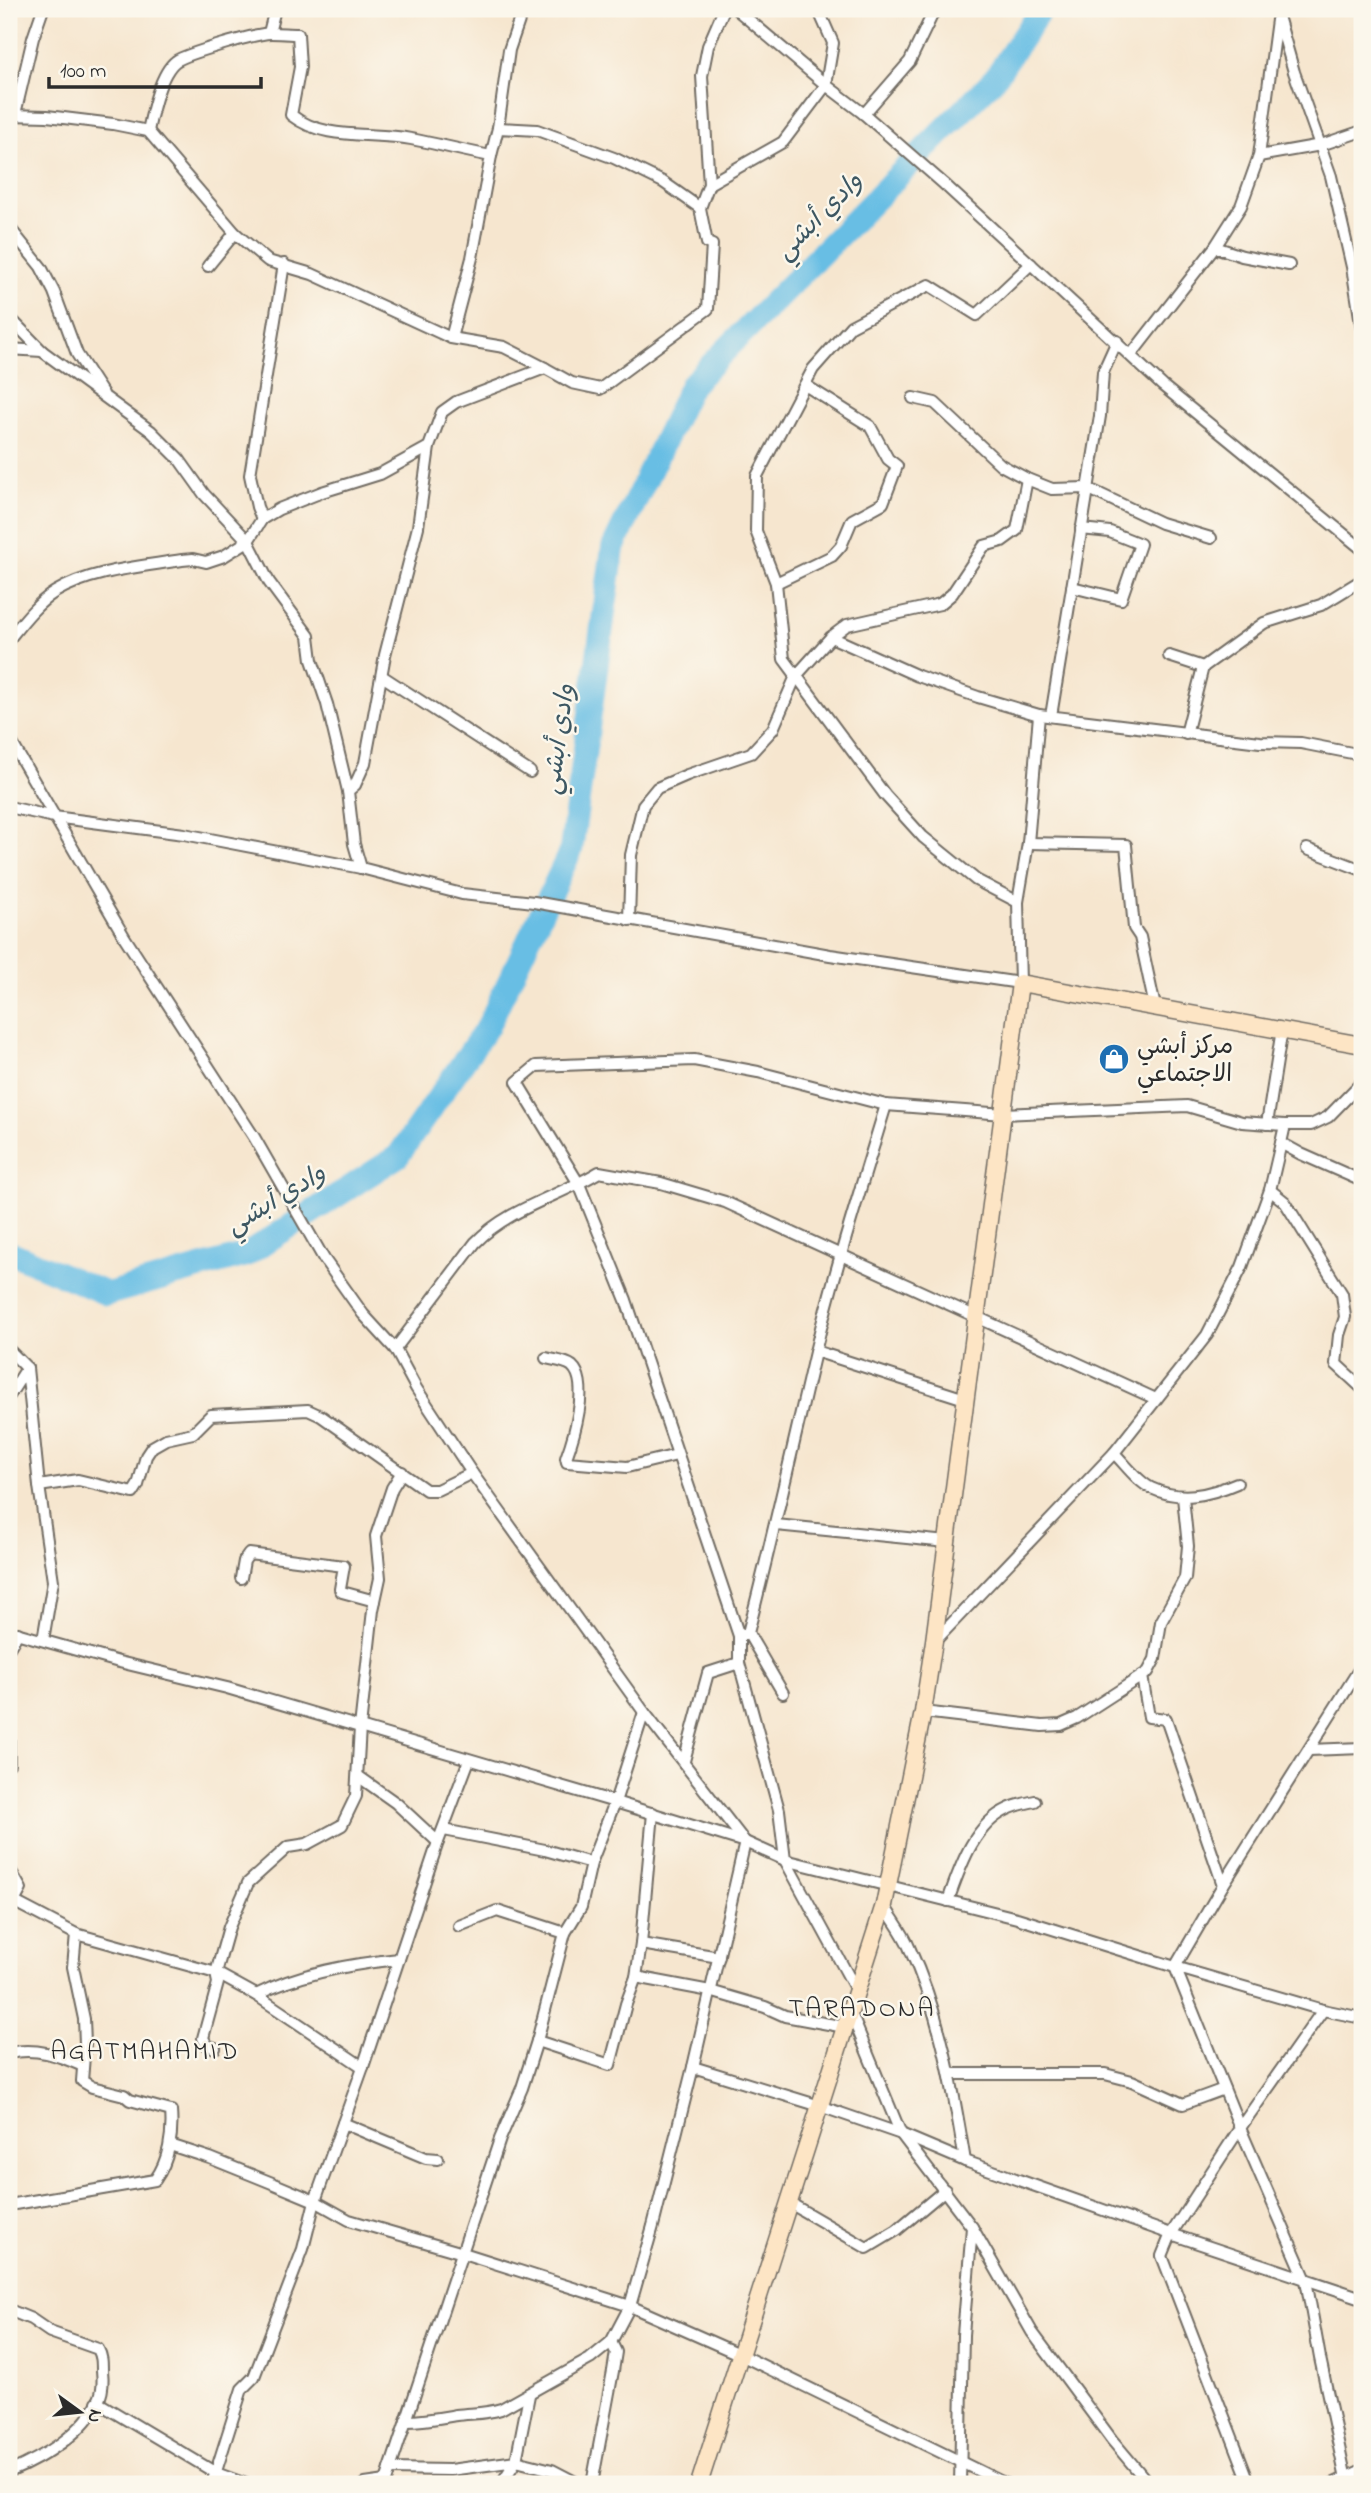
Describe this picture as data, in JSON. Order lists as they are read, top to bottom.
{
  "districts": ["TARADONA", "AGATMAHAMID"],
  "water": ["وادي أبشي"],
  "places": {
    "shop": ["مركز أبشي الاجتماعي"]
  },
  "scale_bar": "100 m",
  "north": "right"
}
